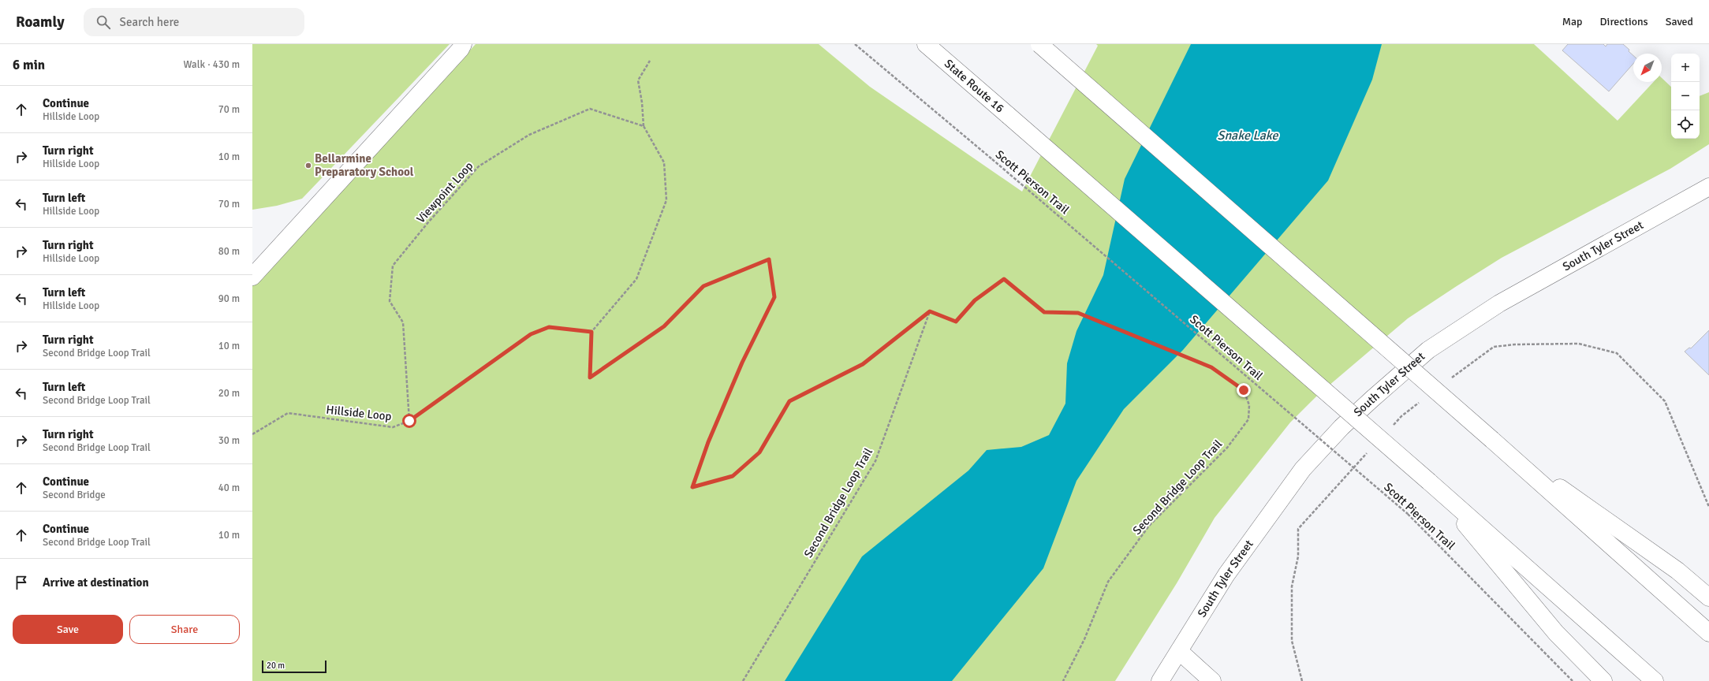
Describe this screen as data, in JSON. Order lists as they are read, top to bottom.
{
  "streets": {
    "main road": ["State Route 16", "South Tyler Street"],
    "path": [
      "Scott Pierson Trail",
      "Viewpoint Loop",
      "Hillside Loop",
      "Second Bridge Loop Trail"
    ]
  },
  "crossings": [
    ["Viewpoint Loop", "Hillside Loop"]
  ],
  "water": ["Snake Lake"],
  "places": ["Bellarmine Preparatory School"],
  "scale_bar": "20 m",
  "north": "bottom left",
  "page": {
    "header": "Roamly",
    "search": "Search here",
    "nav": ["Map", "Directions", "Saved"],
    "heading": ["6 min", "Walk · 430 m"],
    "map_buttons": ["+", "−"],
    "list": [
      ["Continue", "Hillside Loop", "70 m"],
      ["Turn right", "Hillside Loop", "10 m"],
      ["Turn left", "Hillside Loop", "70 m"],
      ["Turn right", "Hillside Loop", "80 m"],
      ["Turn left", "Hillside Loop", "90 m"],
      ["Turn right", "Second Bridge Loop Trail", "10 m"],
      ["Turn left", "Second Bridge Loop Trail", "20 m"],
      ["Turn right", "Second Bridge Loop Trail", "30 m"],
      ["Continue", "Second Bridge", "40 m"],
      ["Continue", "Second Bridge Loop Trail", "10 m"],
      "Arrive at destination"
    ],
    "buttons": ["Save", "Share"],
    "scale": "20 m"
  }
}
